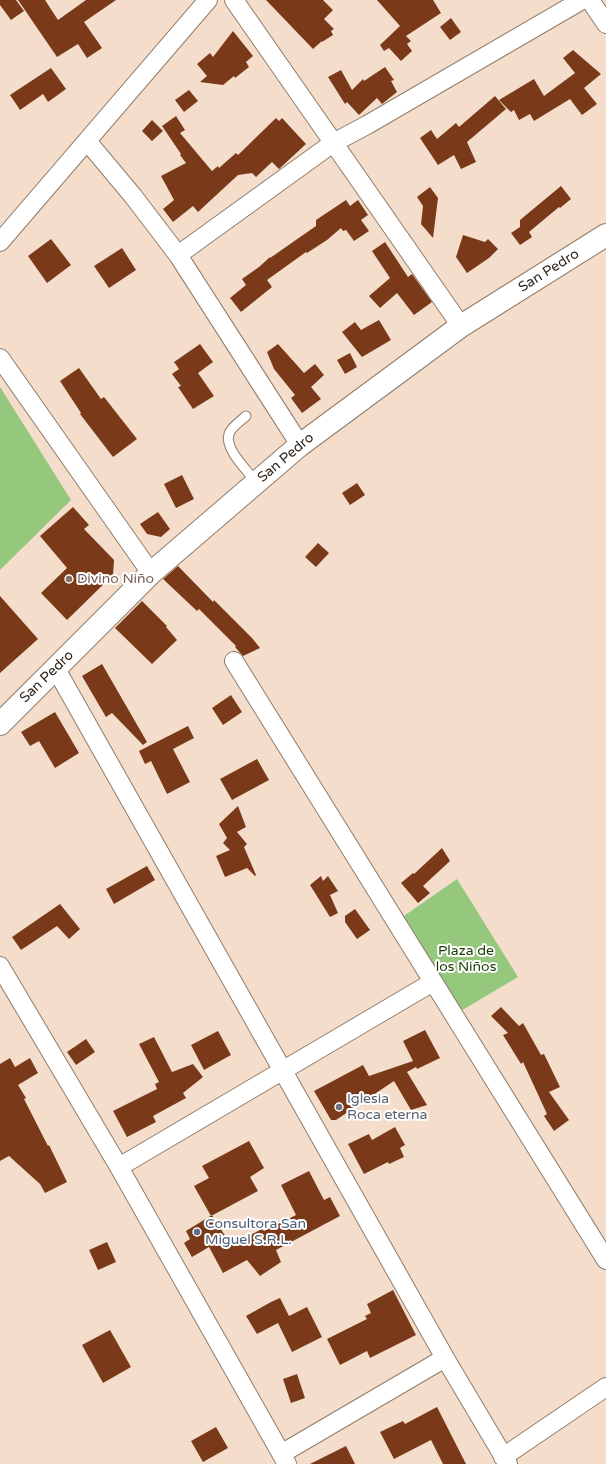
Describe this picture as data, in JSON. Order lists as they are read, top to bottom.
{
  "streets": {
    "main road": ["San Pedro"]
  },
  "parks": ["Plaza de los Niños"],
  "places": ["Divino Niño", "Iglesia Roca eterna", "Consultora San Miguel S.R.L."]
}
